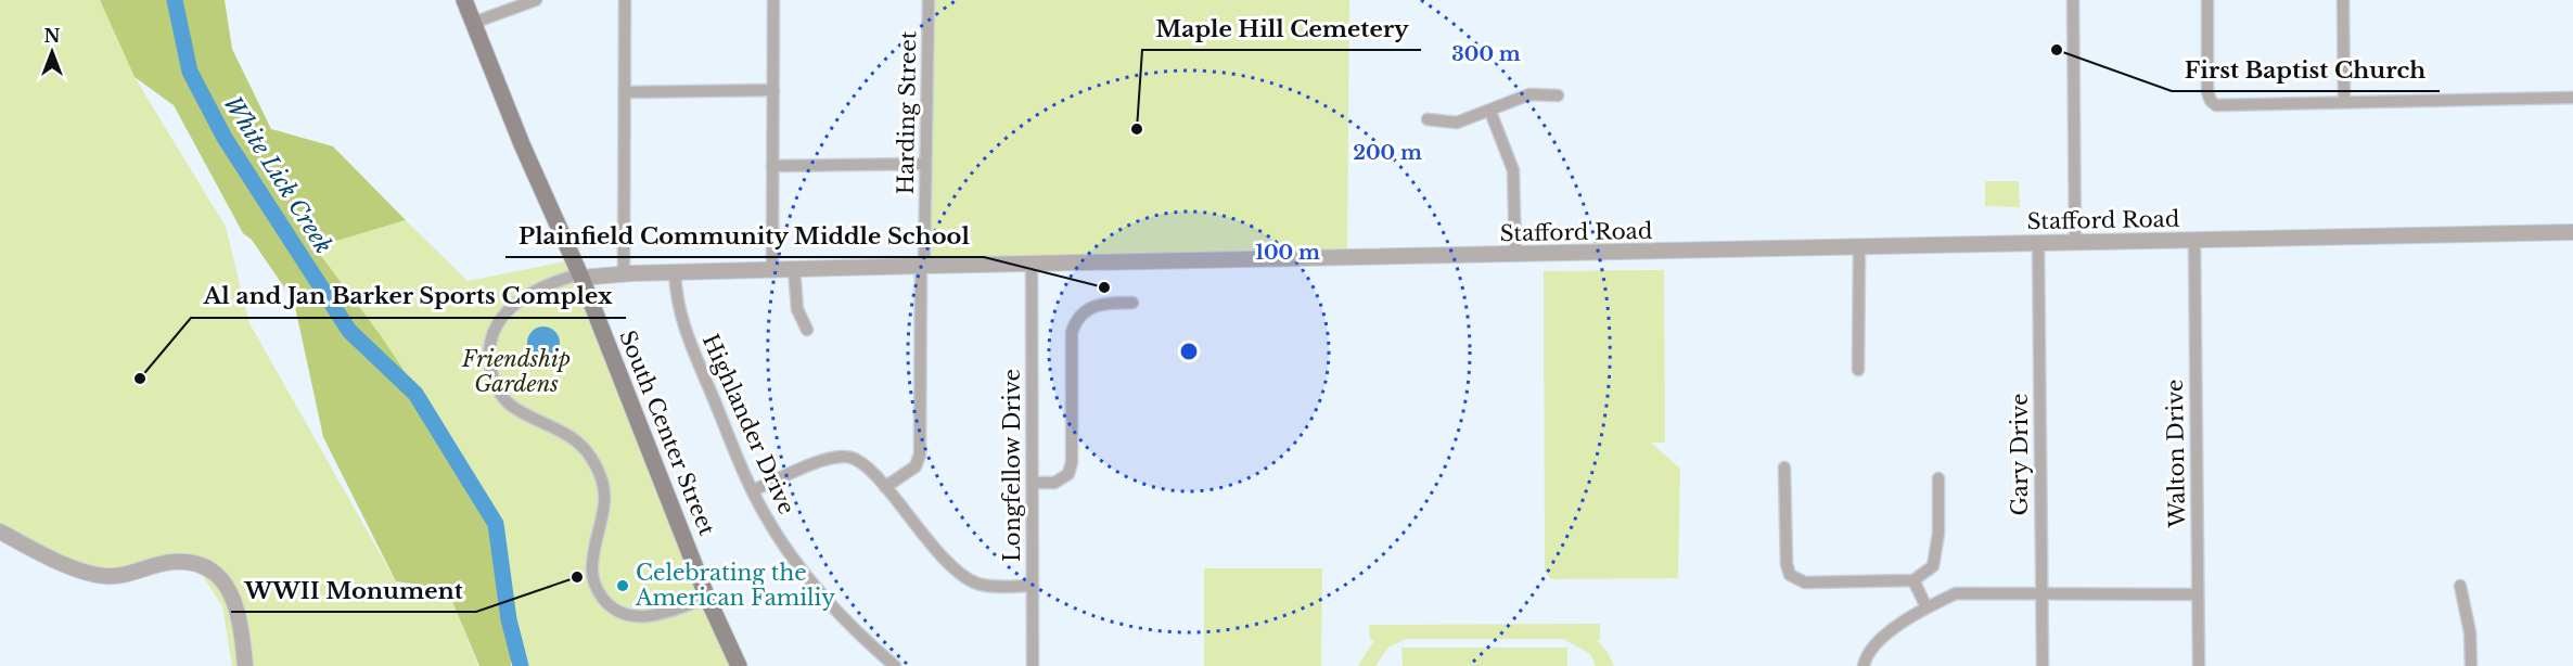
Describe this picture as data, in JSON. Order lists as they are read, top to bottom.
{
  "streets": {
    "main road": ["South Center Street"],
    "street": [
      "Harding Street",
      "Stafford Road",
      "Highlander Drive",
      "Walton Drive",
      "Gary Drive",
      "Longfellow Drive"
    ]
  },
  "crossings": [
    ["Harding Street", "Stafford Road"],
    ["Stafford Road", "Highlander Drive"],
    ["Stafford Road", "South Center Street"],
    ["Stafford Road", "Walton Drive"],
    ["Stafford Road", "Gary Drive"],
    ["Stafford Road", "Longfellow Drive"]
  ],
  "water": ["White Lick Creek"],
  "parks": ["Friendship Gardens"],
  "places": [
    "First Baptist Church",
    "Maple Hill Cemetery",
    "Plainfield Community Middle School",
    "Al and Jan Barker Sports Complex",
    "WWII Monument",
    "Celebrating the American Familiy"
  ],
  "north": "top",
  "rings": ["300 m", "200 m", "100 m"]
}
